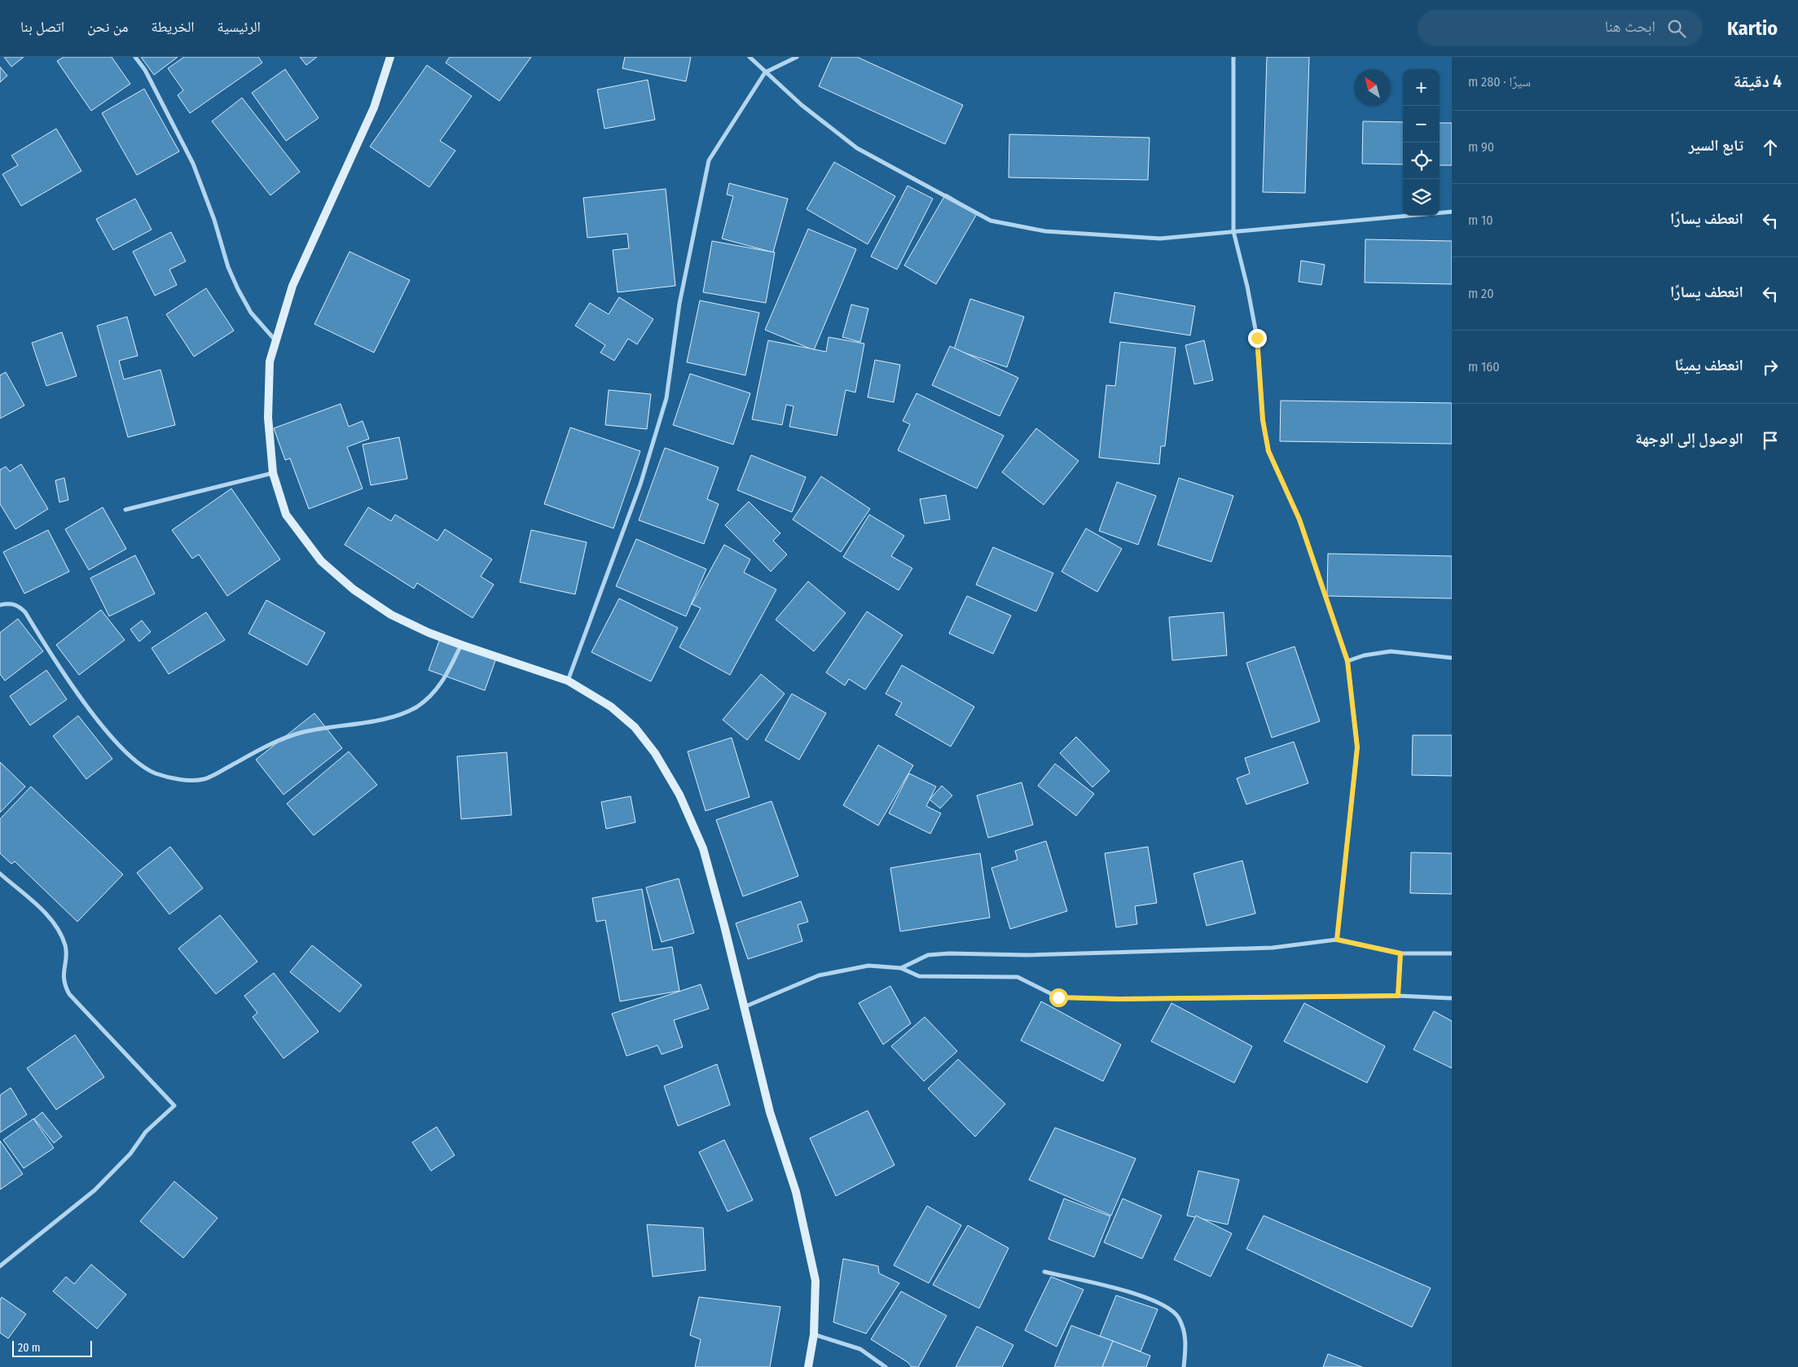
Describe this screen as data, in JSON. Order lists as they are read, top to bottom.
{
  "scale_bar": "20 m",
  "north": "top left",
  "page": {
    "header": "Kartio",
    "search": "ابحث هنا",
    "nav": [
      "الرئيسية",
      "الخريطة",
      "من نحن",
      "اتصل بنا"
    ],
    "heading": ["4 دقيقة", "سيرًا · 280 m"],
    "map_buttons": ["+", "−"],
    "list": [
      ["تابع السير", "90 m"],
      ["انعطف يسارًا", "10 m"],
      ["انعطف يسارًا", "20 m"],
      ["انعطف يمينًا", "160 m"],
      "الوصول إلى الوجهة"
    ],
    "scale": "20 m"
  }
}
